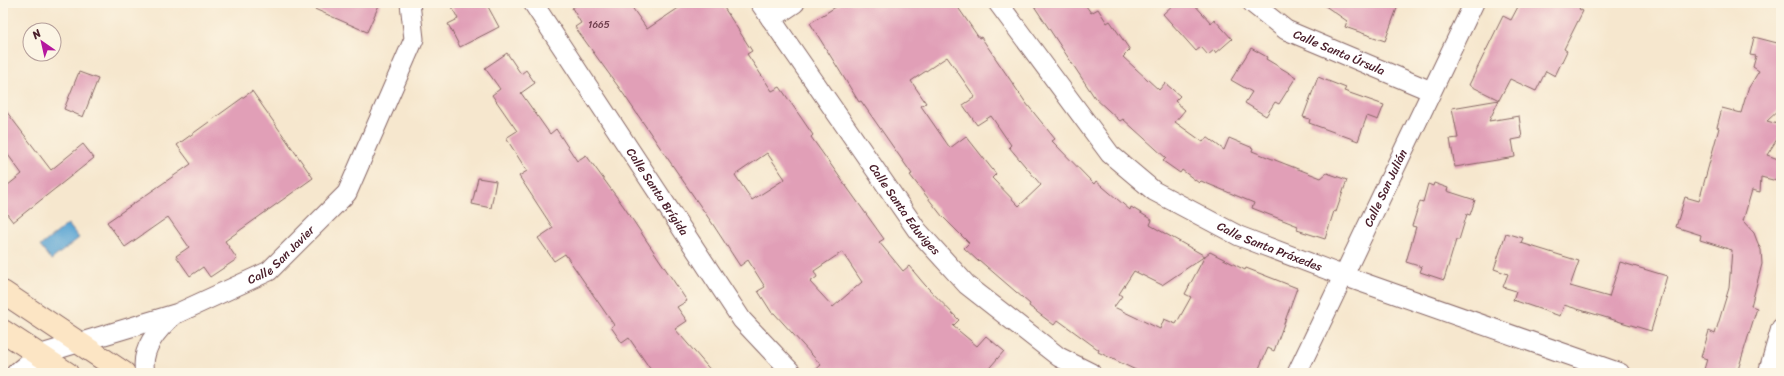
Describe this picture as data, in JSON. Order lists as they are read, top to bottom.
{
  "streets": {
    "street": [
      "Calle Santa Úrsula",
      "Calle San Julián",
      "Calle Santa Brígida",
      "Calle Santa Eduviges",
      "Calle Santa Práxedes",
      "Calle San Javier"
    ]
  },
  "crossings": [
    ["Calle Santa Úrsula", "Calle San Julián"],
    ["Calle San Julián", "Calle Santa Práxedes"]
  ],
  "house_numbers": ["1665"],
  "north": "top left"
}
